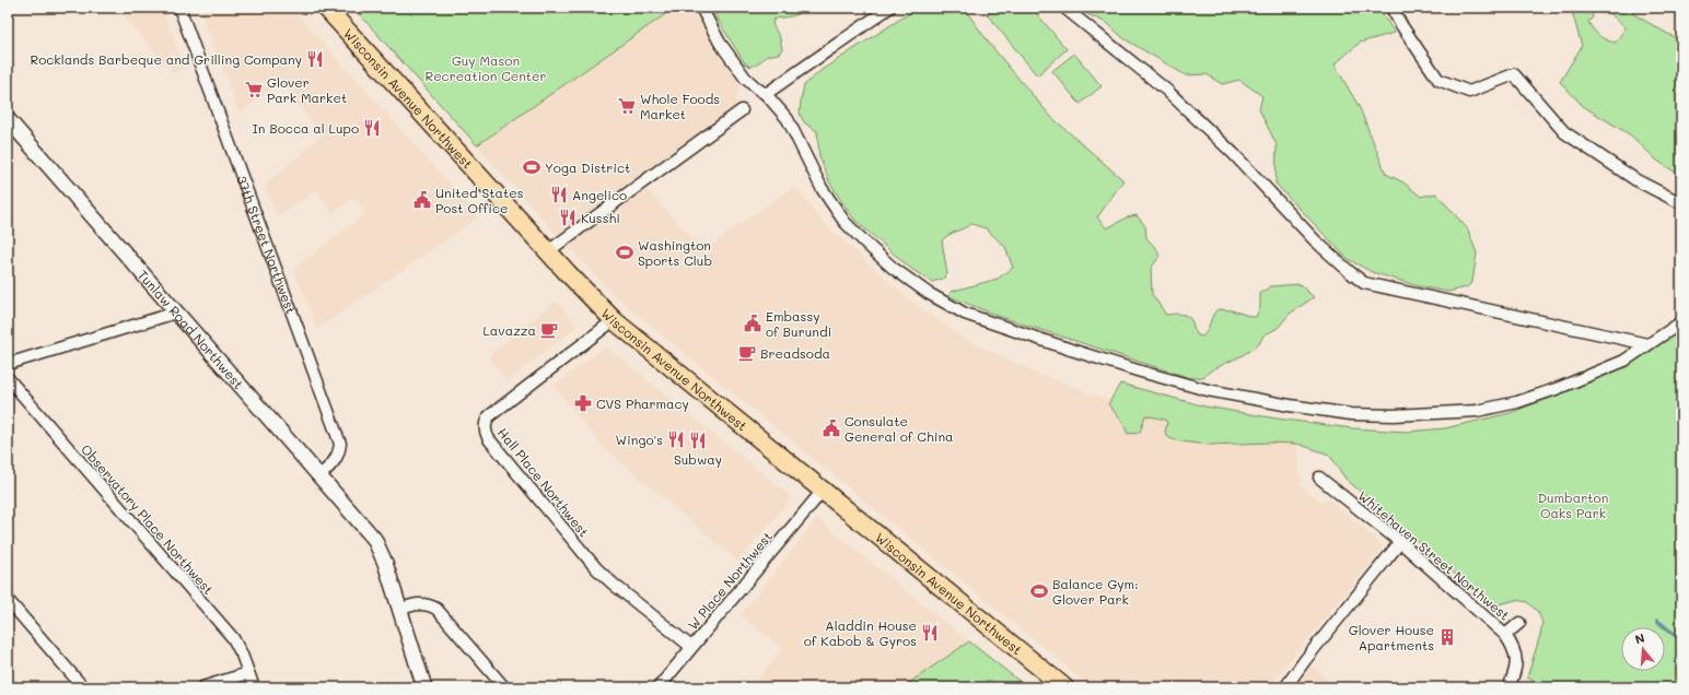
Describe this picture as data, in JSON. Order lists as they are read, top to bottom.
{
  "streets": {
    "main road": ["Wisconsin Avenue Northwest"],
    "street": [
      "37th Street Northwest",
      "Tunlaw Road Northwest",
      "Hall Place Northwest",
      "Observatory Place Northwest",
      "Whitehaven Street Northwest",
      "W Place Northwest"
    ]
  },
  "crossings": [
    ["Wisconsin Avenue Northwest", "Hall Place Northwest"],
    ["Wisconsin Avenue Northwest", "W Place Northwest"],
    ["37th Street Northwest", "Tunlaw Road Northwest"],
    ["Hall Place Northwest", "W Place Northwest"]
  ],
  "parks": ["Guy Mason Recreation Center", "Dumbarton Oaks Park"],
  "places": {
    "restaurant": [
      "Rocklands Barbeque and Grilling Company",
      "In Bocca al Lupo",
      "Angelico",
      "Kusshi",
      "Wingo's",
      "Subway",
      "Aladdin House of Kabob & Gyros"
    ],
    "supermarket": ["Glover Park Market", "Whole Foods Market"],
    "sports": ["Yoga District", "Washington Sports Club", "Balance Gym: Glover Park"],
    "public building": ["United States Post Office", "Embassy of Burundi", "Consulate General of China"],
    "cafe": ["Lavazza", "Breadsoda"],
    "pharmacy": ["CVS Pharmacy"],
    "building": ["Glover House Apartments"]
  },
  "north": "top"
}
